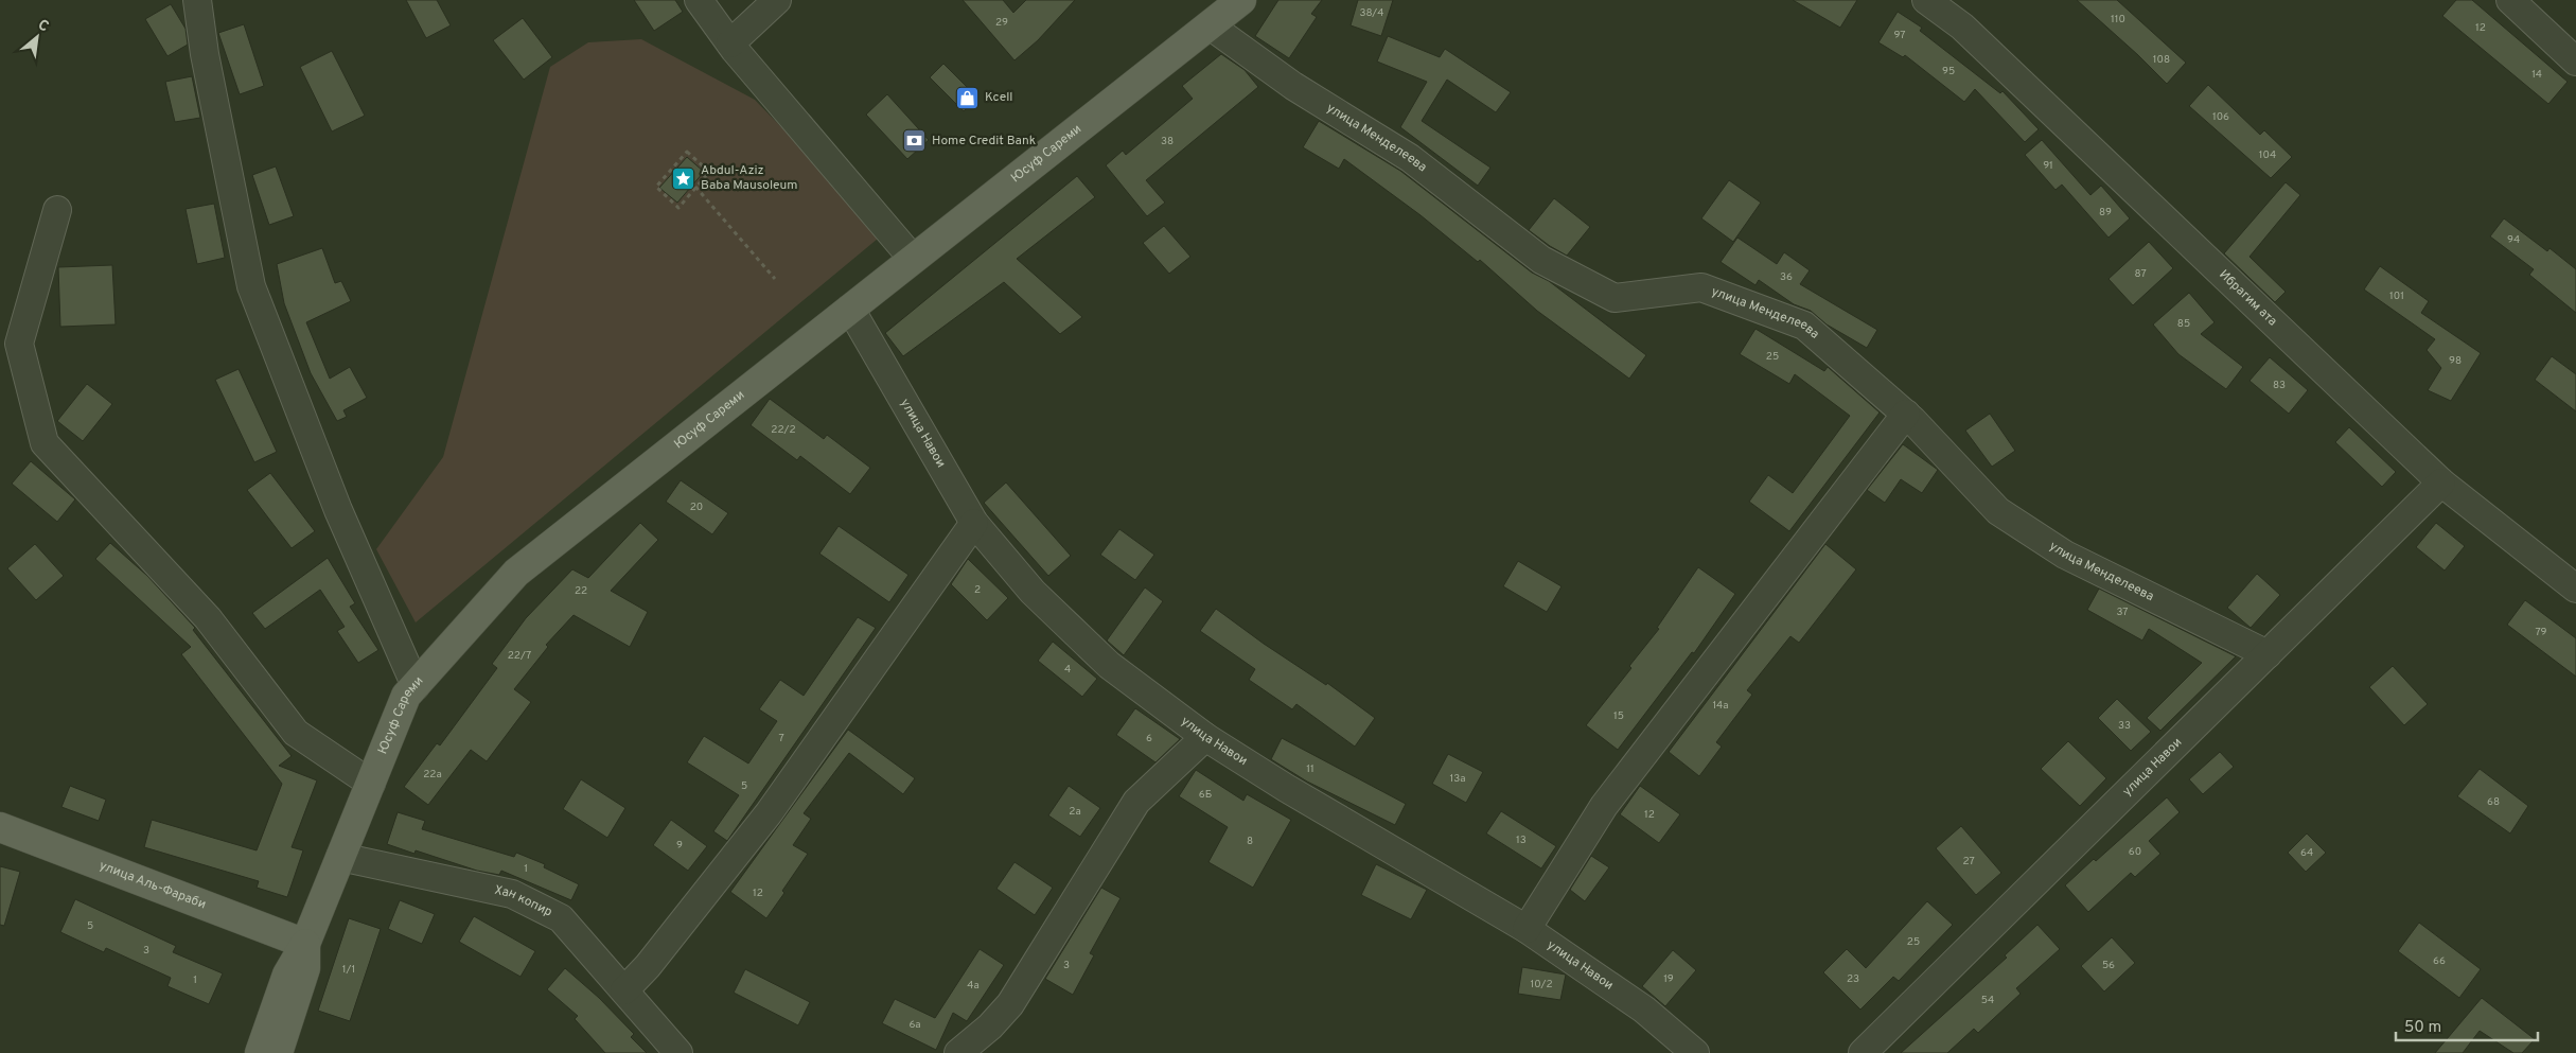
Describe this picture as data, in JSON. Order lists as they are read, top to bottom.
{
  "streets": {
    "main road": ["Юсуф Сареми", "улица Аль-Фараби"],
    "street": [
      "улица Менделеева",
      "Ибрагим ата",
      "улица Навои",
      "Хан копир"
    ]
  },
  "crossings": [
    ["улица Менделеева", "Юсуф Сареми"],
    ["улица Менделеева", "улица Навои"],
    ["Юсуф Сареми", "улица Навои"],
    ["Юсуф Сареми", "улица Аль-Фараби"],
    ["Юсуф Сареми", "Хан копир"],
    ["Ибрагим ата", "улица Навои"]
  ],
  "places": {
    "shop": ["Kcell"],
    "bank": ["Home Credit Bank"],
    "place": ["Abdul-Aziz Baba Mausoleum"]
  },
  "house_numbers": [
    "38/4",
    "110",
    "29",
    "12",
    "97",
    "108",
    "95",
    "14",
    "106",
    "38",
    "104",
    "91",
    "89",
    "94",
    "87",
    "36",
    "101",
    "85",
    "25",
    "98",
    "83",
    "22/2",
    "20",
    "2",
    "22",
    "37",
    "79",
    "22/7",
    "4",
    "14а",
    "15",
    "33",
    "7",
    "6",
    "11",
    "22а",
    "13а",
    "5",
    "6Б",
    "68",
    "2а",
    "12",
    "13",
    "8",
    "9",
    "60",
    "64",
    "27",
    "1",
    "12",
    "5",
    "25",
    "3",
    "66",
    "3",
    "56",
    "1/1",
    "19",
    "23",
    "1",
    "10/2",
    "4а",
    "54",
    "6а"
  ],
  "scale_bar": "50 m",
  "north": "top right"
}
